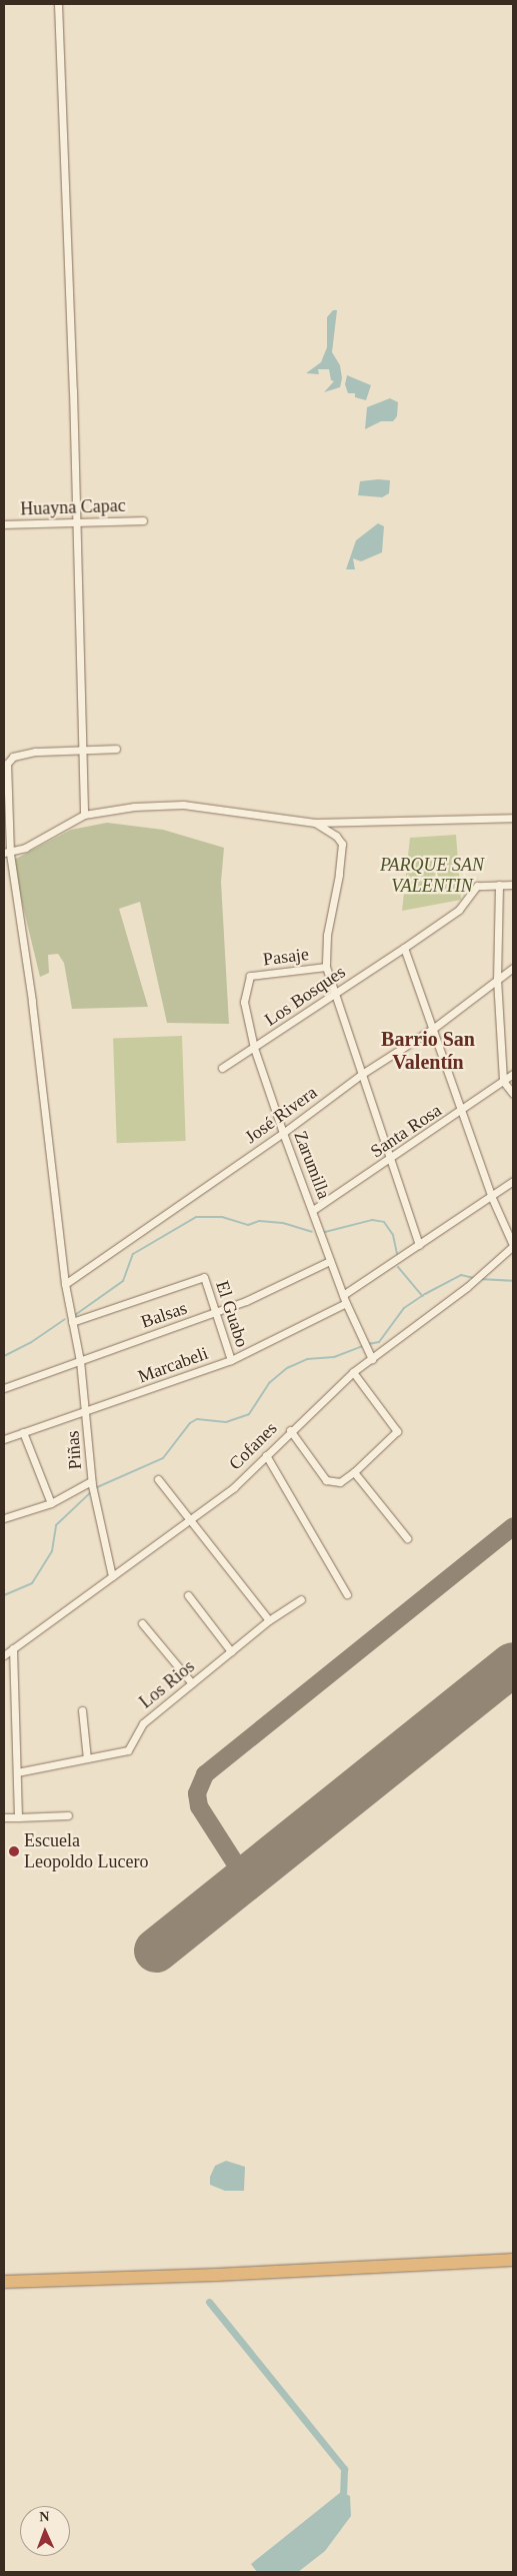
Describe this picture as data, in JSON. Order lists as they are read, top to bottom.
{
  "streets": {
    "street": [
      "Huayna Capac",
      "Pasaje",
      "Los Bosques",
      "José Rivera",
      "Santa Rosa",
      "Zarumilla",
      "El Guabo",
      "Balsas",
      "Marcabeli",
      "Cofanes",
      "Piñas",
      "Los Rios"
    ]
  },
  "crossings": [
    ["Pasaje", "Zarumilla"],
    ["Los Bosques", "Zarumilla"],
    ["José Rivera", "Zarumilla"],
    ["José Rivera", "Piñas"],
    ["Santa Rosa", "Zarumilla"],
    ["Zarumilla", "Balsas"],
    ["Zarumilla", "Marcabeli"],
    ["Zarumilla", "Cofanes"],
    ["El Guabo", "Balsas"],
    ["El Guabo", "Marcabeli"],
    ["El Guabo", "Piñas"],
    ["Balsas", "Piñas"],
    ["Marcabeli", "Piñas"],
    ["Cofanes", "Piñas"]
  ],
  "districts": ["Barrio San Valentín"],
  "parks": ["PARQUE SAN VALENTIN"],
  "places": ["Escuela Leopoldo Lucero"],
  "north": "top"
}
